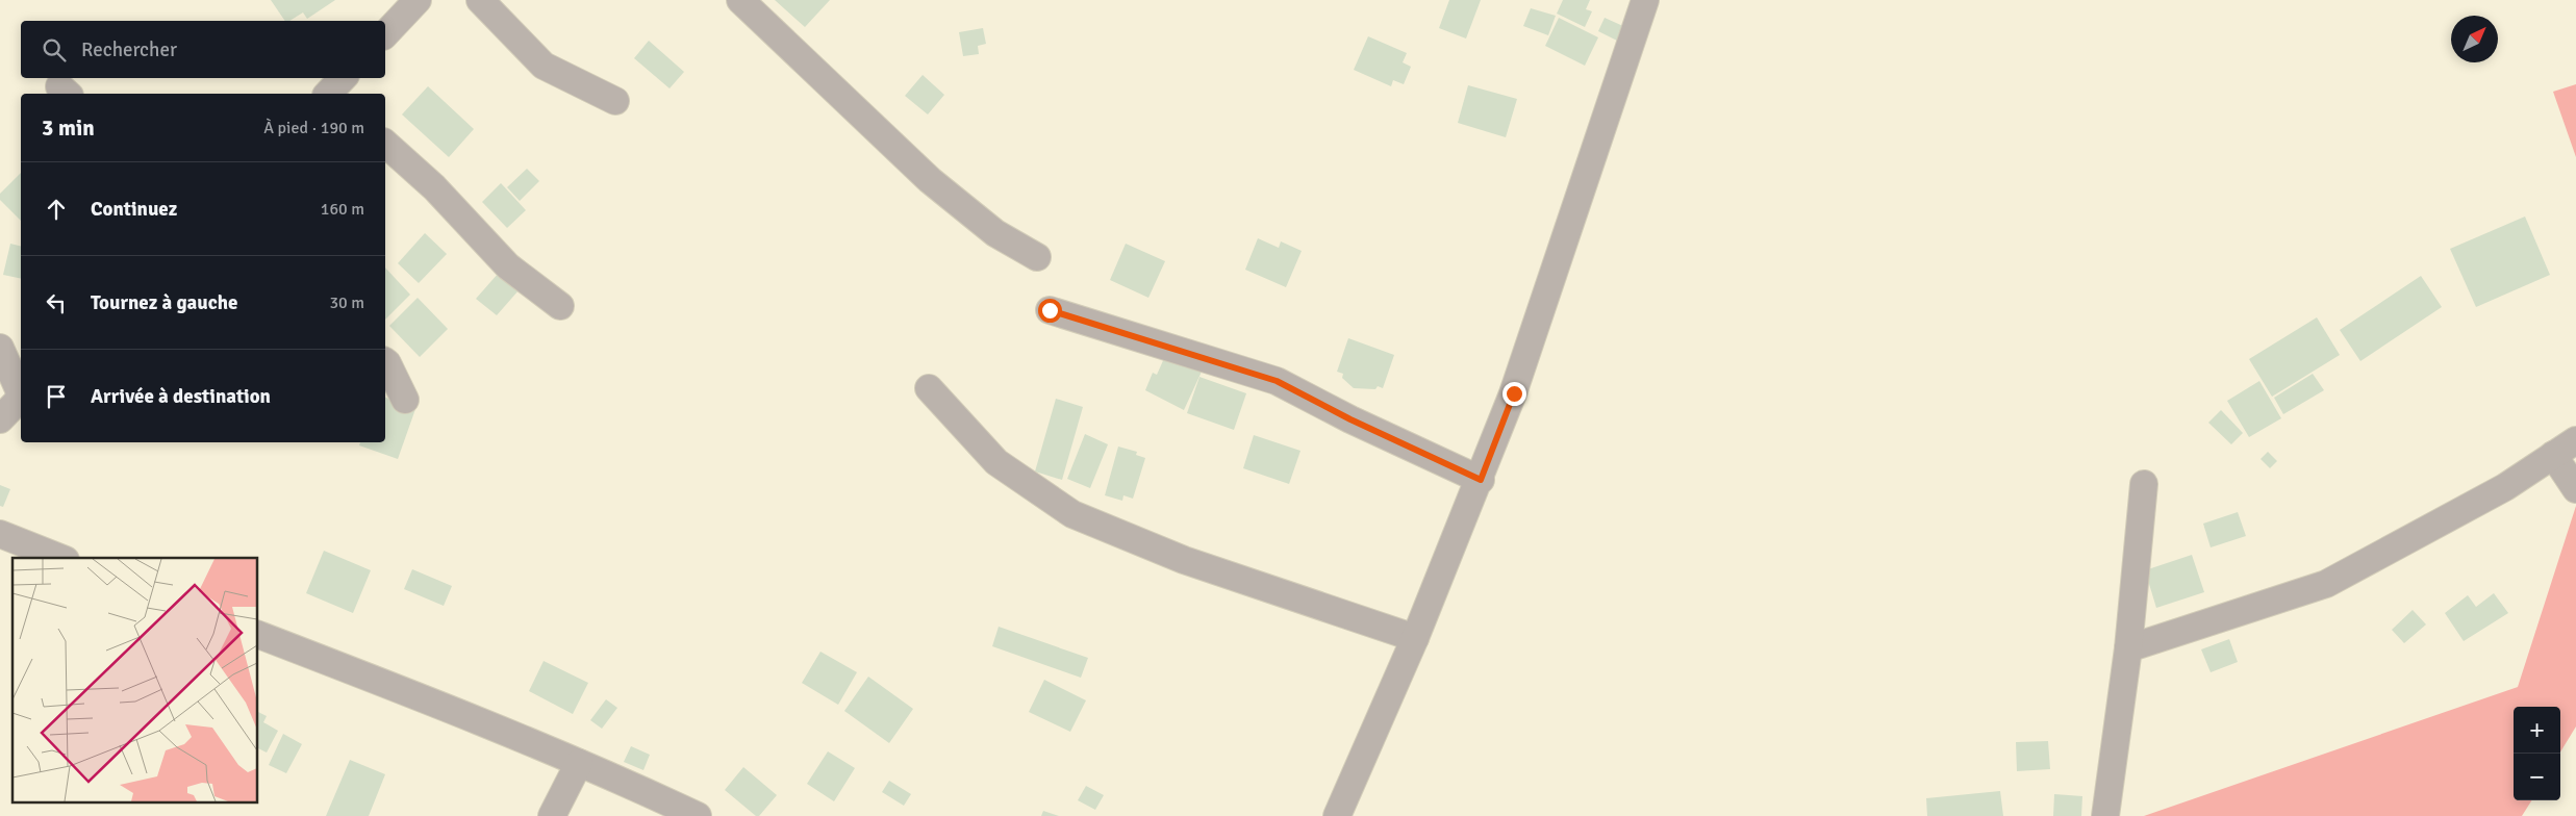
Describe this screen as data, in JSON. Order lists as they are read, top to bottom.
{
  "north": "top right",
  "page": {
    "search": "Rechercher",
    "heading": ["3 min", "À pied · 190 m"],
    "list": [
      ["Continuez", "160 m"],
      ["Tournez à gauche", "30 m"],
      "Arrivée à destination"
    ],
    "map_buttons": ["+", "−"]
  }
}
